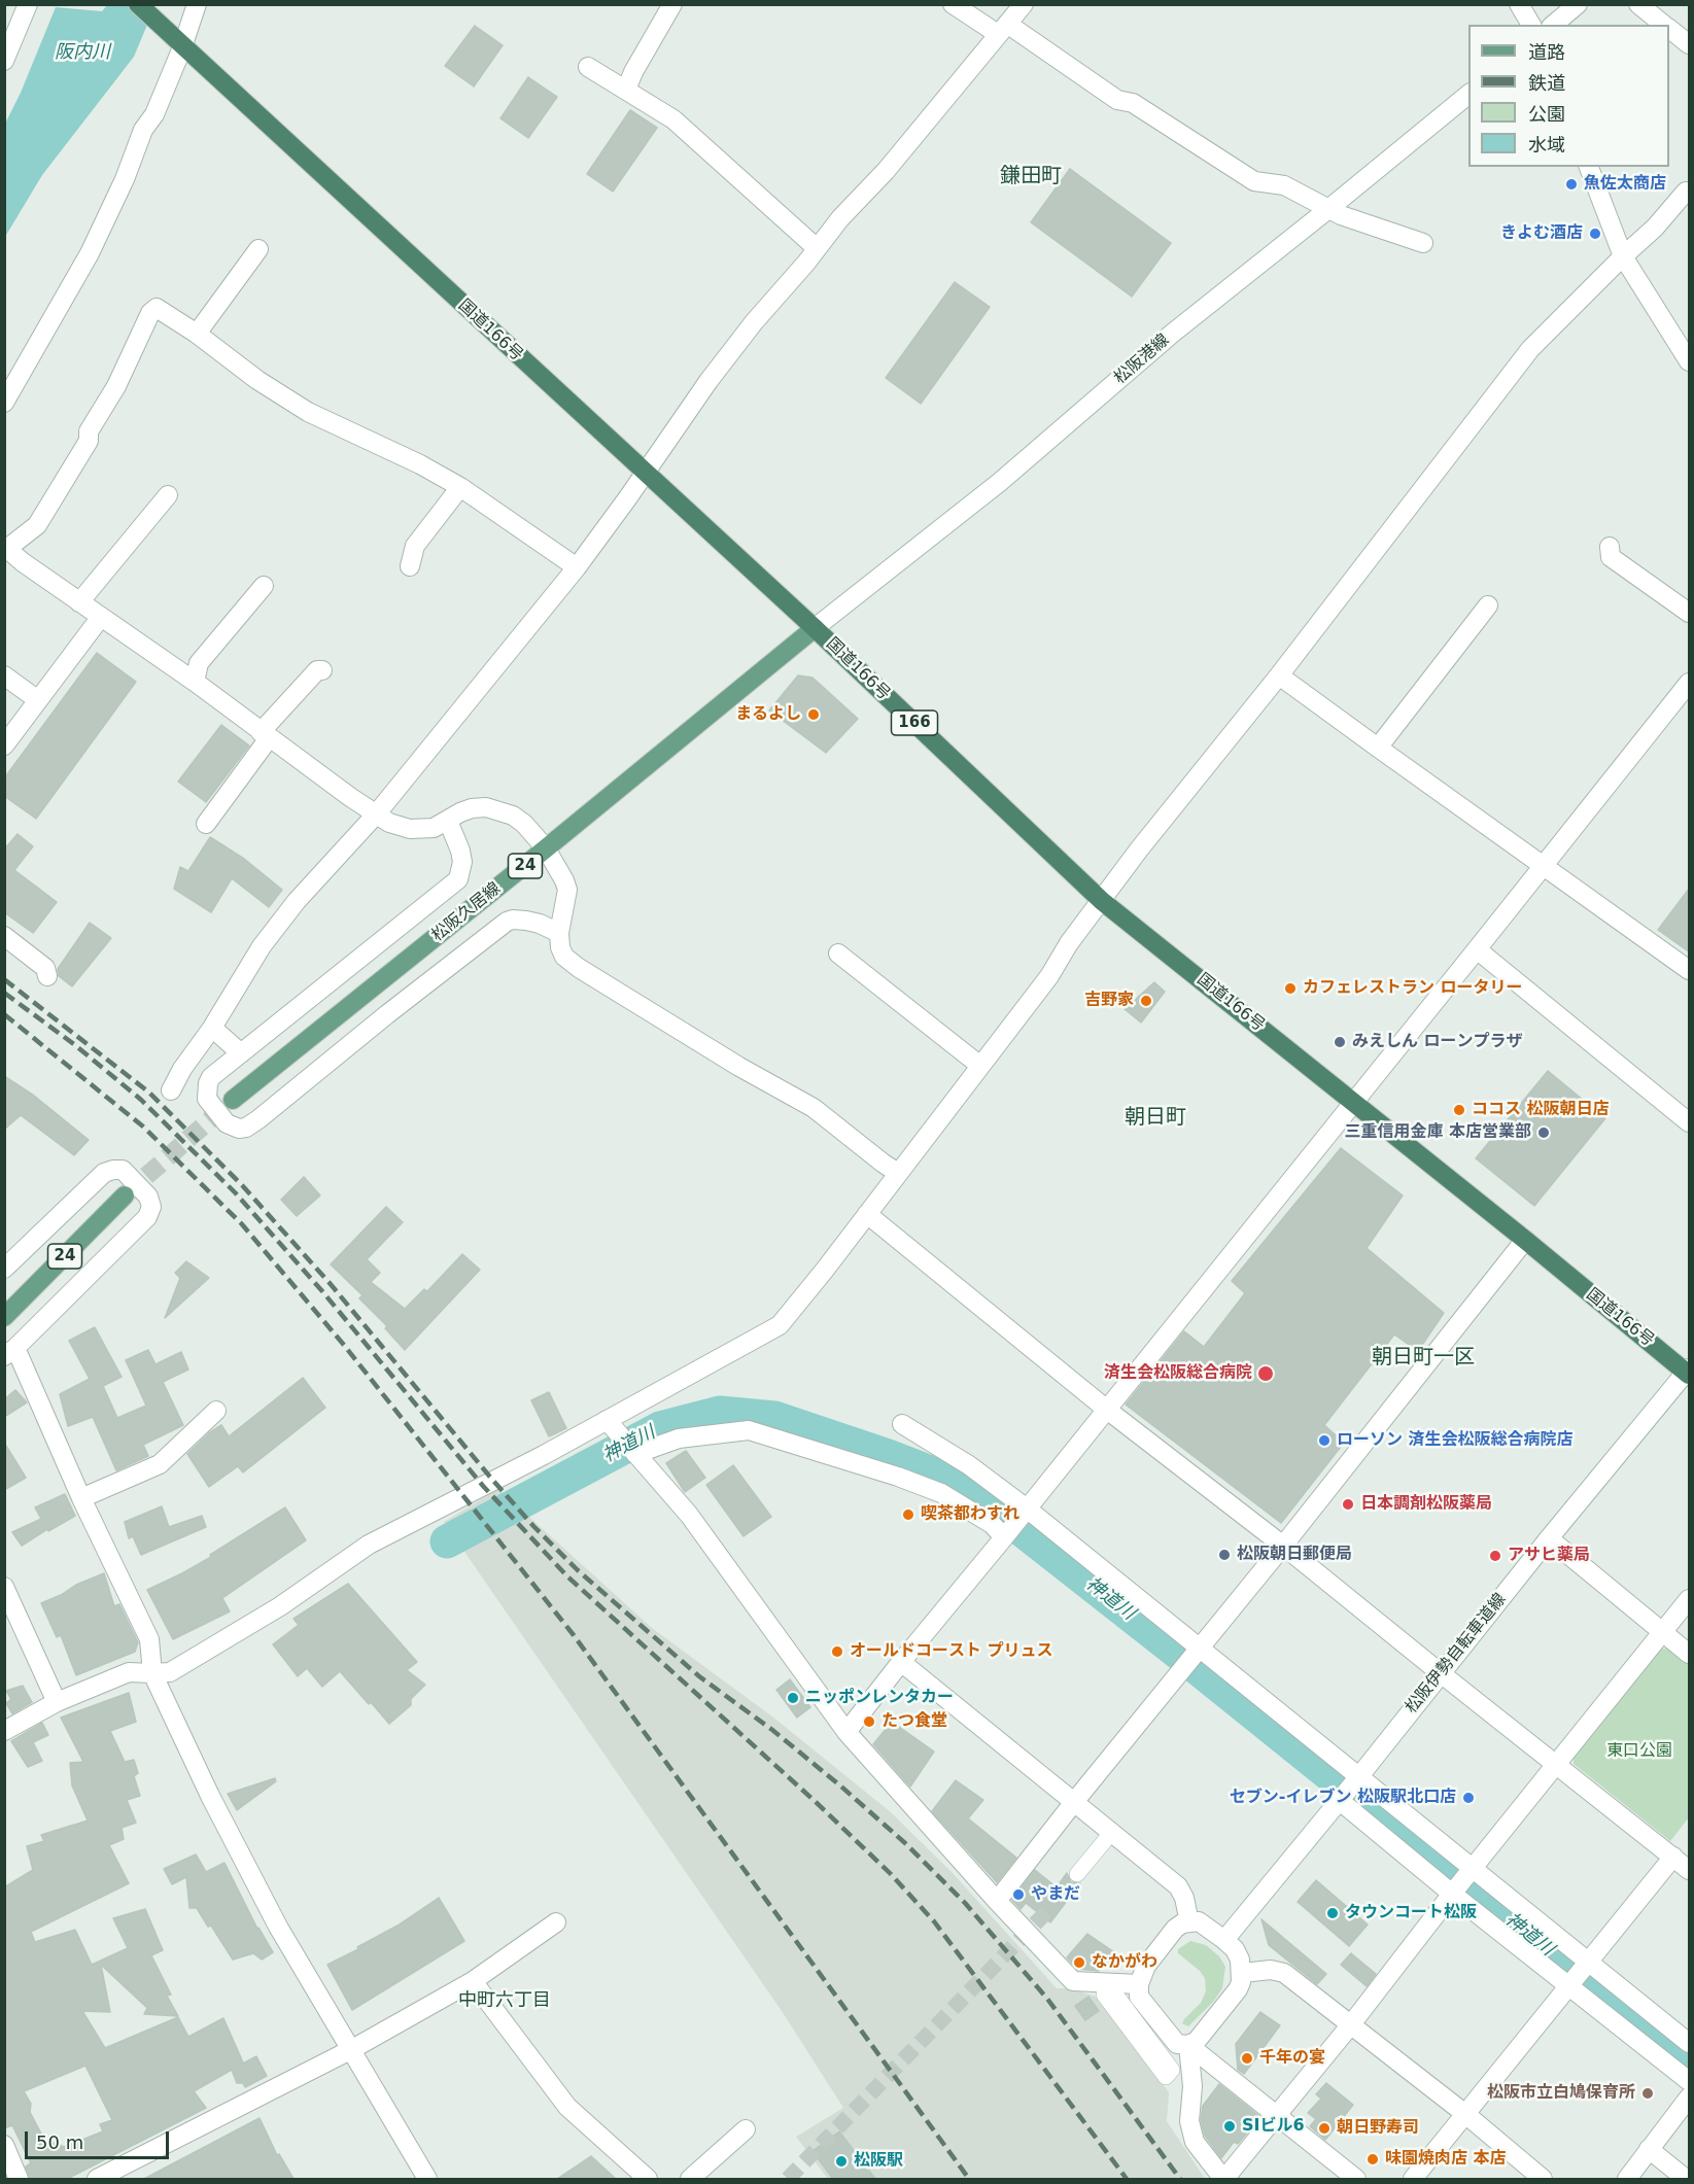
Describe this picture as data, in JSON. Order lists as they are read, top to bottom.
{
  "streets": {
    "highway": ["国道166号", "166"],
    "main road": ["24", "松阪久居線"],
    "street": ["松阪港線", "松阪伊勢自転車道線"]
  },
  "crossings": [
    ["国道166号", "松阪港線"],
    ["国道166号", "松阪久居線"],
    ["国道166号", "松阪伊勢自転車道線"],
    ["松阪港線", "松阪久居線"]
  ],
  "districts": [
    "鎌田町",
    "朝日町",
    "朝日町一区",
    "中町六丁目"
  ],
  "water": ["阪内川", "神道川"],
  "parks": ["東口公園"],
  "places": [
    "魚佐太商店",
    "きよむ酒店",
    "まるよし",
    "カフェレストラン ロータリー",
    "吉野家",
    "みえしん ローンプラザ",
    "ココス 松阪朝日店",
    "三重信用金庫 本店営業部",
    "済生会松阪総合病院",
    "ローソン 済生会松阪総合病院店",
    "日本調剤松阪薬局",
    "喫茶都わすれ",
    "松阪朝日郵便局",
    "アサヒ薬局",
    "オールドコースト プリュス",
    "ニッポンレンタカー",
    "たつ食堂",
    "セブン-イレブン 松阪駅北口店",
    "やまだ",
    "タウンコート松阪",
    "なかがわ",
    "千年の宴",
    "松阪市立白鳩保育所",
    "SIビル6",
    "朝日野寿司",
    "味園焼肉店 本店",
    "松阪駅"
  ],
  "legend": [
    "道路",
    "鉄道",
    "公園",
    "水域"
  ],
  "scale_bar": "50 m"
}
